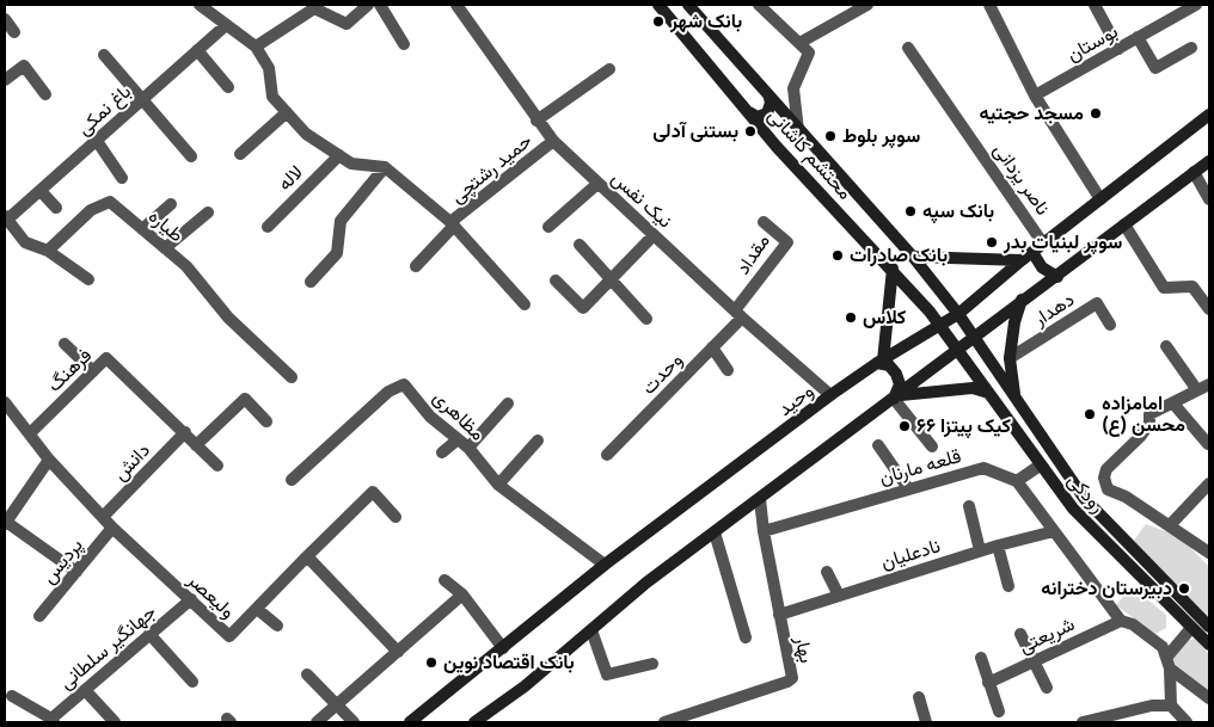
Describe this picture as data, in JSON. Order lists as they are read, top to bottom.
{
  "streets": {
    "main road": ["محتشم کاشانی", "وحید", "رودکی"],
    "street": [
      "بوستان",
      "باغ نمکی",
      "حمید رشتچی",
      "لاله",
      "ناصر یزدانی",
      "نیک نفس",
      "طیاره",
      "مقداد",
      "دهدار",
      "فرهنگ",
      "وحدت",
      "مظاهری",
      "دانش",
      "قلعه مارنان",
      "نادعلیان",
      "پردیس",
      "ولیعصر",
      "شریعتی",
      "جهانگیر سلطانی",
      "بهار"
    ]
  },
  "crossings": [
    ["محتشم کاشانی", "وحید"],
    ["محتشم کاشانی", "رودکی"],
    ["حمید رشتچی", "نیک نفس"],
    ["ناصر یزدانی", "وحید"],
    ["نیک نفس", "مقداد"],
    ["نیک نفس", "وحدت"],
    ["نیک نفس", "وحید"],
    ["مقداد", "وحدت"],
    ["فرهنگ", "دانش"],
    ["فرهنگ", "ولیعصر"],
    ["وحید", "مظاهری"],
    ["دانش", "ولیعصر"],
    ["قلعه مارنان", "بهار"],
    ["نادعلیان", "بهار"],
    ["پردیس", "ولیعصر"],
    ["ولیعصر", "جهانگیر سلطانی"]
  ],
  "places": [
    "بانک شهر",
    "مسجد حجتیه",
    "بستنی آدلی",
    "سوپر بلوط",
    "بانک سپه",
    "سوپر لبنیات بدر",
    "بانک صادرات",
    "کلاس",
    "امامزاده محسن (ع)",
    "کیک پیتزا ۶۶",
    "دبیرستان دخترانه",
    "بانک اقتصاد نوین"
  ]
}
